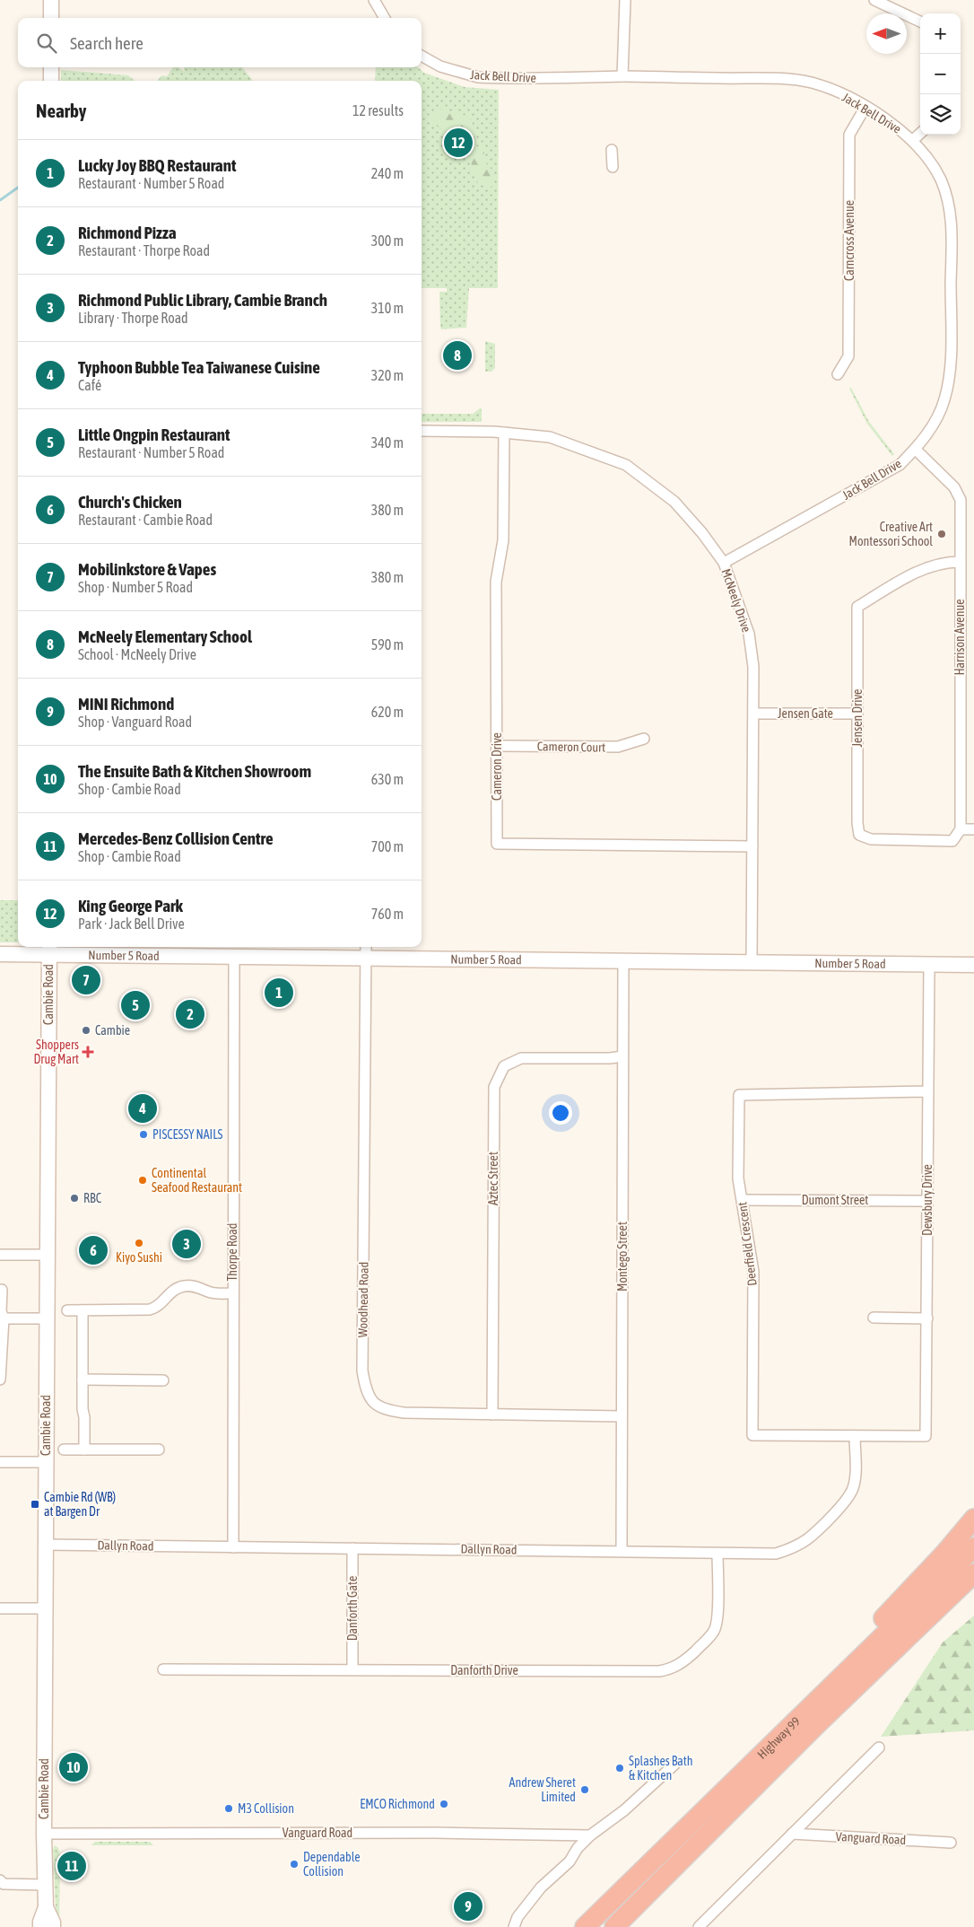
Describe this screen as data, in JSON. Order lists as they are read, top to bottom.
{
  "streets": {
    "highway": ["Highway 99"],
    "main road": ["Number 5 Road", "Cambie Road"],
    "street": [
      "Jack Bell Drive",
      "Carncross Avenue",
      "McNeely Drive",
      "Harrison Avenue",
      "Jensen Gate",
      "Jensen Drive",
      "Cameron Court",
      "Cameron Drive",
      "Aztec Street",
      "Dumont Street",
      "Dewsbury Drive",
      "Deerfield Crescent",
      "Thorpe Road",
      "Montego Street",
      "Woodhead Road",
      "Dallyn Road",
      "Danforth Gate",
      "Danforth Drive",
      "Vanguard Road"
    ]
  },
  "crossings": [
    ["Jack Bell Drive", "Carncross Avenue"],
    ["Jack Bell Drive", "McNeely Drive"],
    ["Jack Bell Drive", "Harrison Avenue"],
    ["McNeely Drive", "Jensen Gate"],
    ["McNeely Drive", "Cameron Drive"],
    ["McNeely Drive", "Number 5 Road"],
    ["Harrison Avenue", "Jensen Drive"],
    ["Jensen Gate", "Jensen Drive"],
    ["Cameron Court", "Cameron Drive"],
    ["Number 5 Road", "Cambie Road"],
    ["Number 5 Road", "Dewsbury Drive"],
    ["Number 5 Road", "Thorpe Road"],
    ["Number 5 Road", "Montego Street"],
    ["Number 5 Road", "Woodhead Road"],
    ["Cambie Road", "Dallyn Road"],
    ["Cambie Road", "Vanguard Road"],
    ["Aztec Street", "Montego Street"],
    ["Aztec Street", "Woodhead Road"],
    ["Dumont Street", "Dewsbury Drive"],
    ["Dumont Street", "Deerfield Crescent"],
    ["Dewsbury Drive", "Deerfield Crescent"],
    ["Deerfield Crescent", "Dallyn Road"],
    ["Thorpe Road", "Dallyn Road"],
    ["Montego Street", "Woodhead Road"],
    ["Montego Street", "Dallyn Road"],
    ["Dallyn Road", "Danforth Gate"],
    ["Dallyn Road", "Danforth Drive"],
    ["Danforth Gate", "Danforth Drive"]
  ],
  "places": {
    "other": [
      "Creative Art Montessori School",
      "Cambie",
      "PISCESSY NAILS",
      "Continental Seafood Restaurant",
      "RBC",
      "Kiyo Sushi",
      "Splashes Bath & Kitchen",
      "Andrew Sheret Limited",
      "EMCO Richmond",
      "M3 Collision",
      "Dependable Collision"
    ],
    "health": ["Shoppers Drug Mart"],
    "transit": ["Cambie Rd (WB) at Bargen Dr"]
  },
  "north": "left",
  "page": {
    "map_buttons": ["+", "−"],
    "search": "Search here",
    "heading": ["Nearby", "12 results"],
    "pins": [
      "12",
      "8",
      "7",
      "1",
      "5",
      "2",
      "4",
      "3",
      "6",
      "10",
      "11",
      "9"
    ],
    "list": [
      {
        "mark": "1",
        "name": "Lucky Joy BBQ Restaurant",
        "note": "Restaurant · Number 5 Road",
        "value": "240 m"
      },
      {
        "mark": "2",
        "name": "Richmond Pizza",
        "note": "Restaurant · Thorpe Road",
        "value": "300 m"
      },
      {
        "mark": "3",
        "name": "Richmond Public Library, Cambie Branch",
        "note": "Library · Thorpe Road",
        "value": "310 m"
      },
      {
        "mark": "4",
        "name": "Typhoon Bubble Tea Taiwanese Cuisine",
        "note": "Café",
        "value": "320 m"
      },
      {
        "mark": "5",
        "name": "Little Ongpin Restaurant",
        "note": "Restaurant · Number 5 Road",
        "value": "340 m"
      },
      {
        "mark": "6",
        "name": "Church's Chicken",
        "note": "Restaurant · Cambie Road",
        "value": "380 m"
      },
      {
        "mark": "7",
        "name": "Mobilinkstore & Vapes",
        "note": "Shop · Number 5 Road",
        "value": "380 m"
      },
      {
        "mark": "8",
        "name": "McNeely Elementary School",
        "note": "School · McNeely Drive",
        "value": "590 m"
      },
      {
        "mark": "9",
        "name": "MINI Richmond",
        "note": "Shop · Vanguard Road",
        "value": "620 m"
      },
      {
        "mark": "10",
        "name": "The Ensuite Bath & Kitchen Showroom",
        "note": "Shop · Cambie Road",
        "value": "630 m"
      },
      {
        "mark": "11",
        "name": "Mercedes-Benz Collision Centre",
        "note": "Shop · Cambie Road",
        "value": "700 m"
      },
      {
        "mark": "12",
        "name": "King George Park",
        "note": "Park · Jack Bell Drive",
        "value": "760 m"
      }
    ]
  }
}
